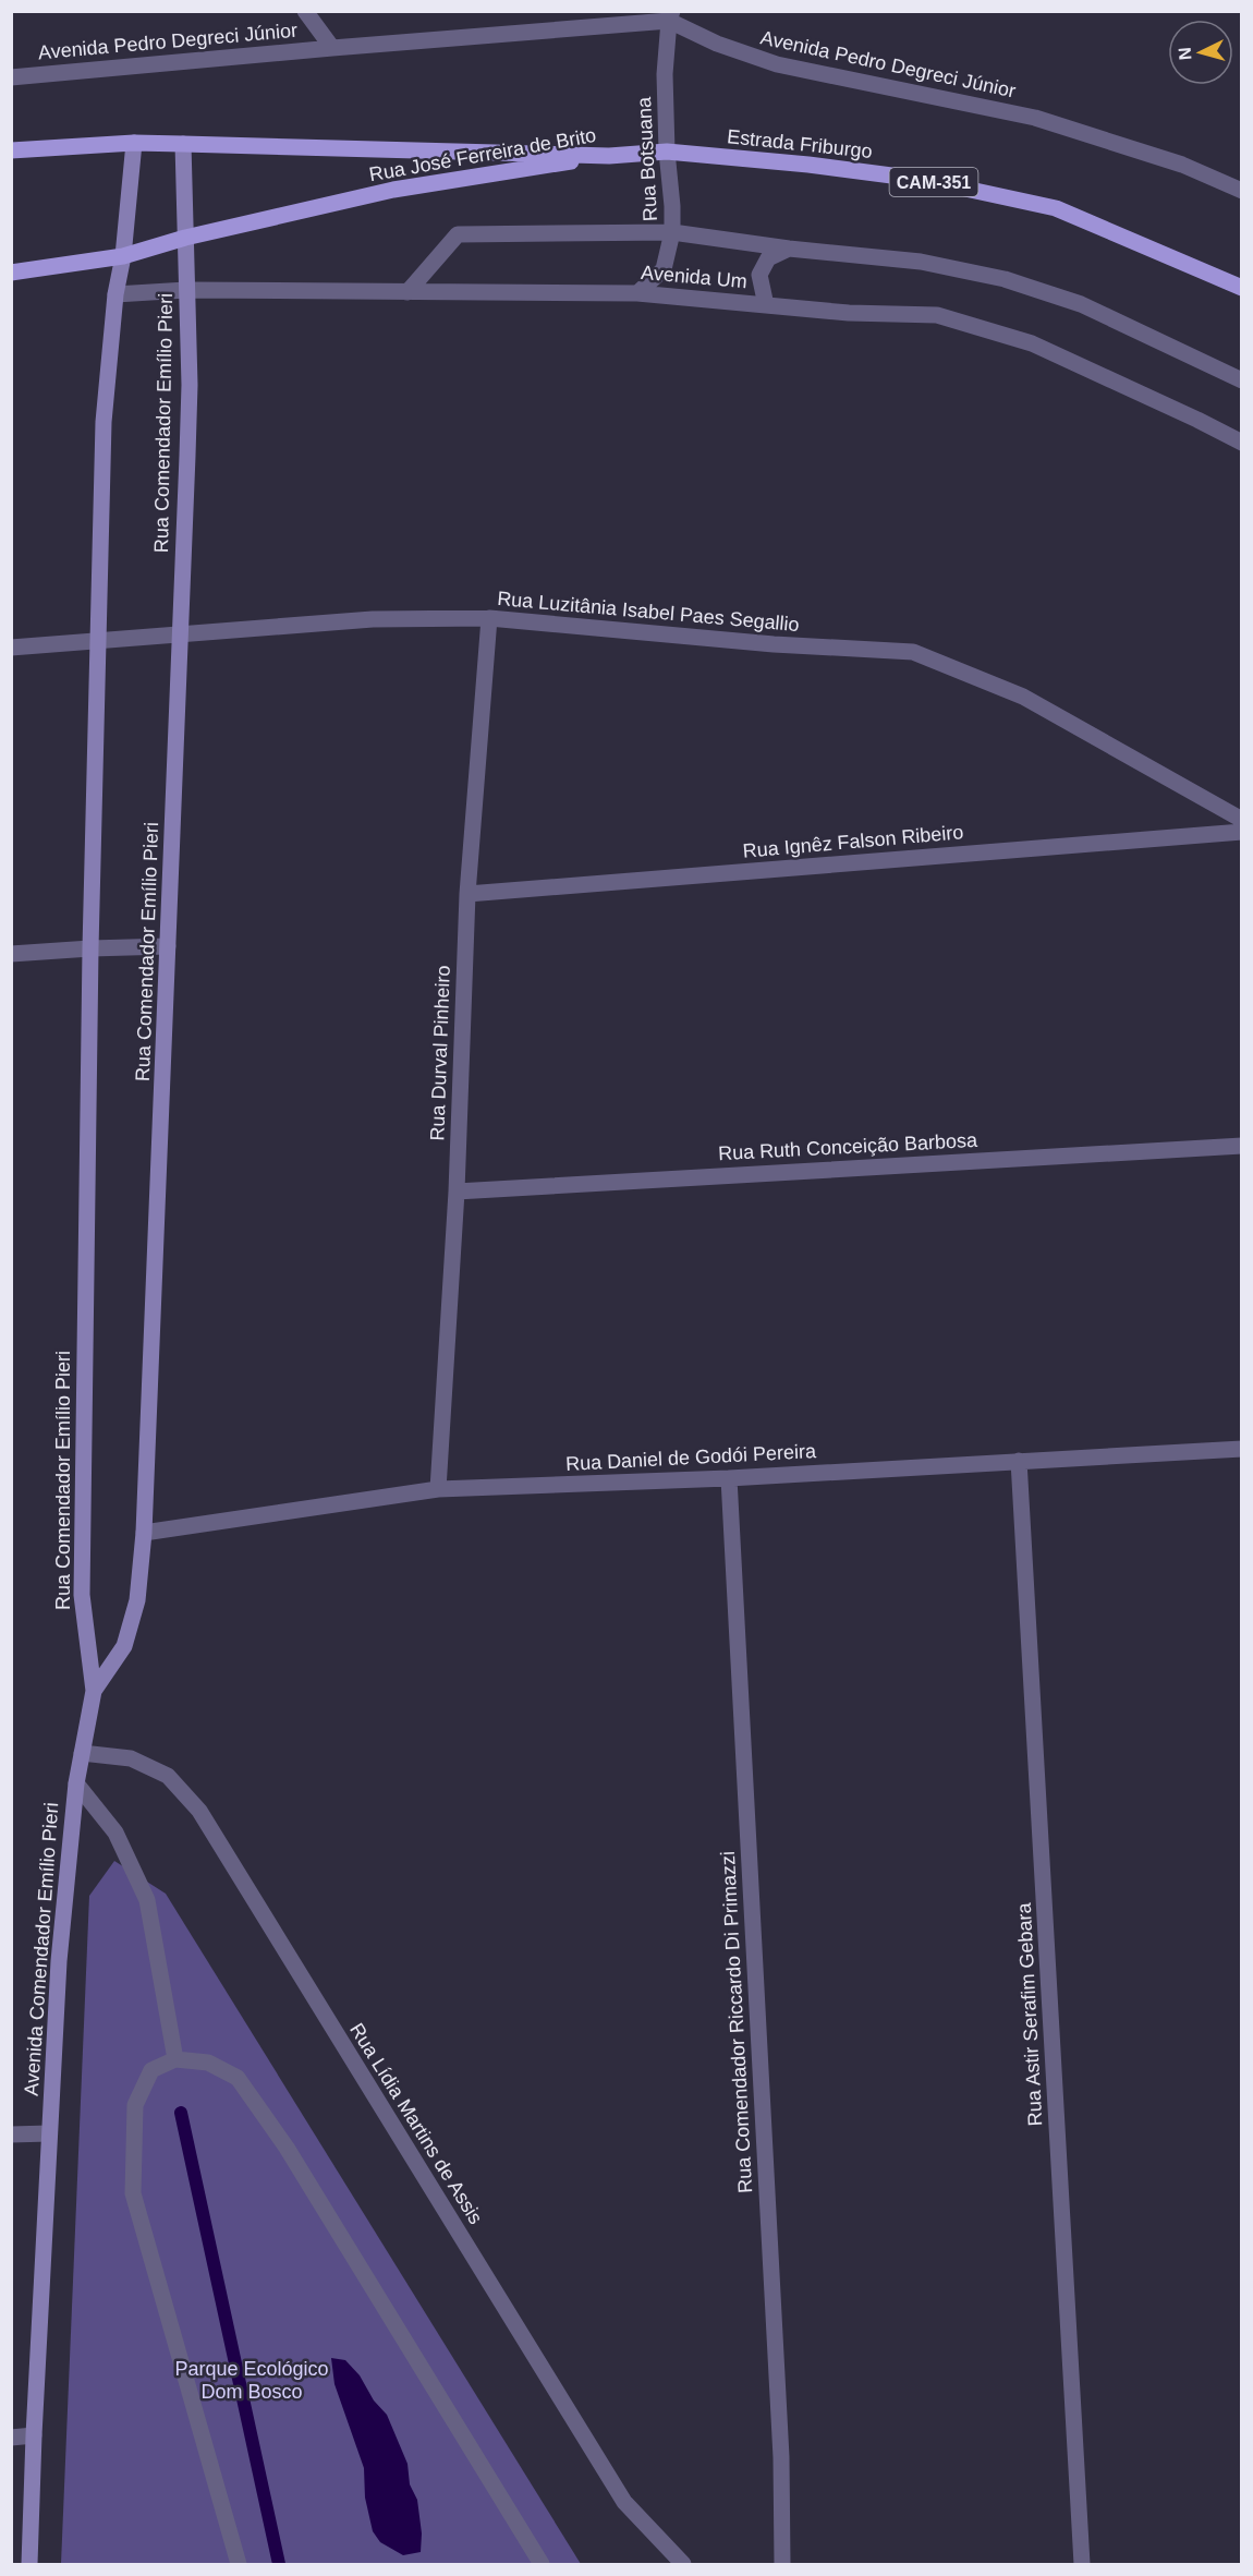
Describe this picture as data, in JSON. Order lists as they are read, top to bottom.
{
  "streets": {
    "main road": ["Estrada Friburgo", "Rua José Ferreira de Brito", "CAM-351"],
    "street": [
      "Avenida Pedro Degreci Júnior",
      "Rua Botsuana",
      "Avenida Um",
      "Rua Comendador Emílio Pieri",
      "Rua Luzitânia Isabel Paes Segallio",
      "Rua Ignêz Falson Ribeiro",
      "Rua Durval Pinheiro",
      "Rua Ruth Conceição Barbosa",
      "Rua Daniel de Godói Pereira",
      "Avenida Comendador Emílio Pieri",
      "Rua Astir Serafim Gebara",
      "Rua Comendador Riccardo Di Primazzi",
      "Rua Lídia Martins de Assis"
    ]
  },
  "crossings": [
    ["Avenida Pedro Degreci Júnior", "Rua Botsuana"],
    ["Estrada Friburgo", "Rua José Ferreira de Brito"],
    ["Estrada Friburgo", "Rua Botsuana"],
    ["Rua José Ferreira de Brito", "Rua Comendador Emílio Pieri"],
    ["Rua Botsuana", "Avenida Um"],
    ["Avenida Um", "Rua Comendador Emílio Pieri"],
    ["Rua Comendador Emílio Pieri", "Rua Luzitânia Isabel Paes Segallio"],
    ["Rua Comendador Emílio Pieri", "Rua Daniel de Godói Pereira"],
    ["Rua Comendador Emílio Pieri", "Avenida Comendador Emílio Pieri"],
    ["Rua Luzitânia Isabel Paes Segallio", "Rua Durval Pinheiro"],
    ["Rua Ignêz Falson Ribeiro", "Rua Durval Pinheiro"],
    ["Rua Durval Pinheiro", "Rua Ruth Conceição Barbosa"],
    ["Rua Durval Pinheiro", "Rua Daniel de Godói Pereira"],
    ["Rua Daniel de Godói Pereira", "Rua Astir Serafim Gebara"],
    ["Rua Daniel de Godói Pereira", "Rua Comendador Riccardo Di Primazzi"],
    ["Avenida Comendador Emílio Pieri", "Rua Lídia Martins de Assis"]
  ],
  "parks": ["Parque Ecológico Dom Bosco"],
  "north": "left"
}
